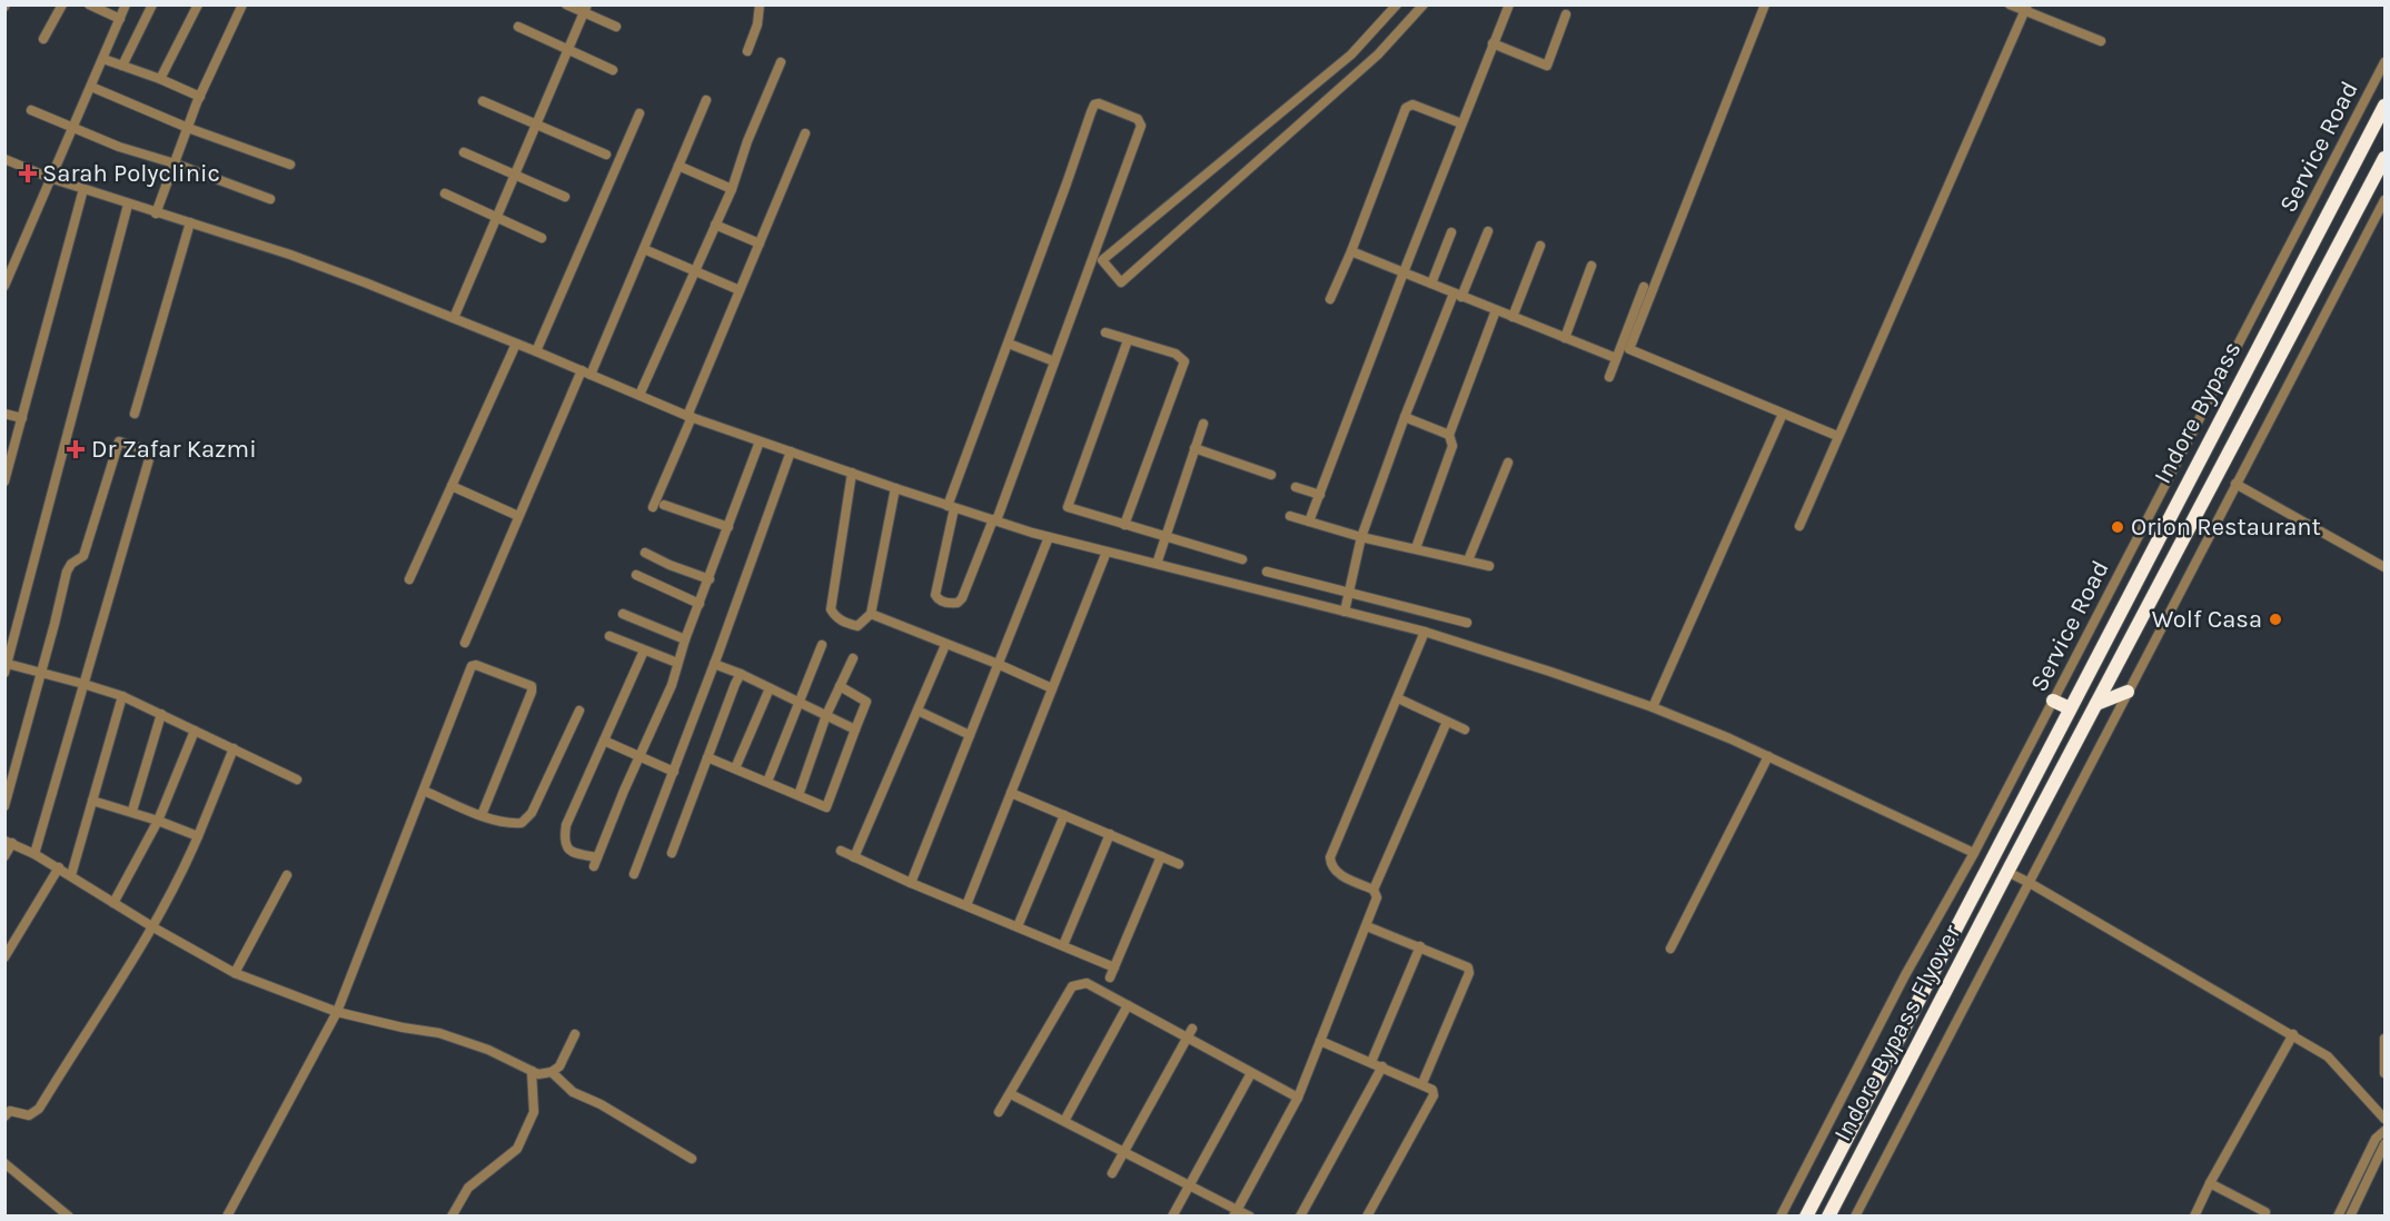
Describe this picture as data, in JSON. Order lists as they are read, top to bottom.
{
  "streets": {
    "highway": ["Indore Bypass", "Indore Bypass Flyover"],
    "street": ["Service Road"]
  },
  "crossings": [
    ["Indore Bypass", "Indore Bypass Flyover"]
  ],
  "places": {
    "health": ["Sarah Polyclinic", "Dr Zafar Kazmi"],
    "other": ["Orion Restaurant", "Wolf Casa"]
  }
}
